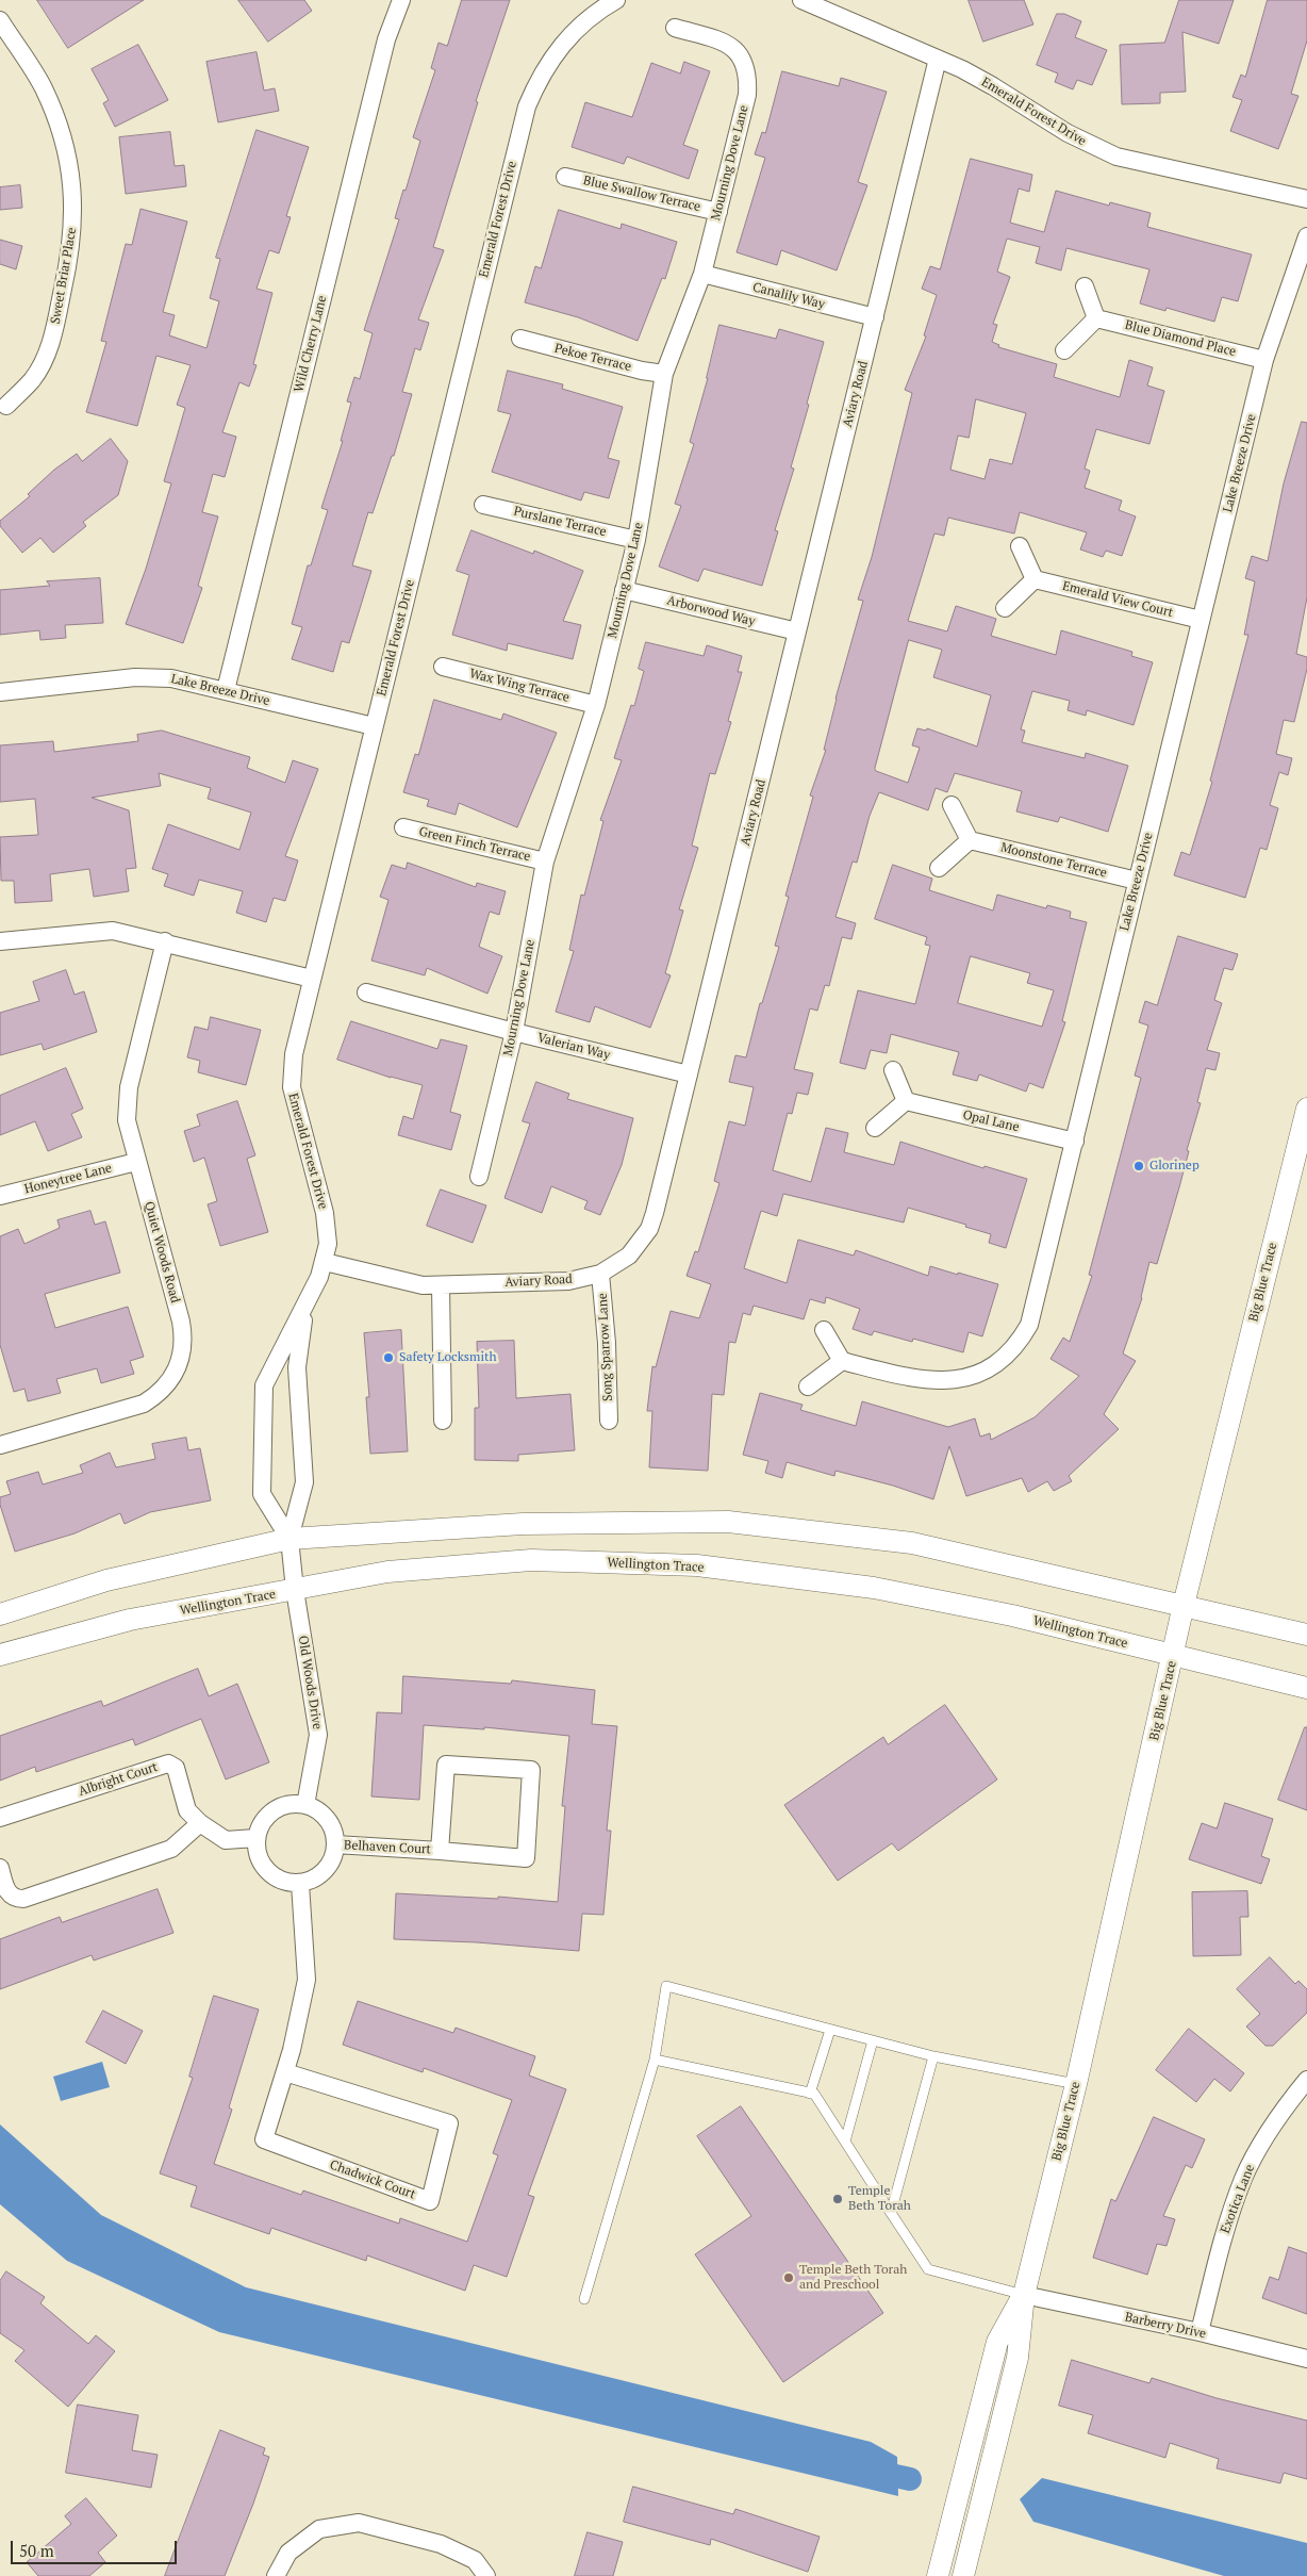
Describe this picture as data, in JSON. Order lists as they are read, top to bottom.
{
  "streets": {
    "street": [
      "Emerald Forest Drive",
      "Mourning Dove Lane",
      "Blue Swallow Terrace",
      "Sweet Briar Place",
      "Canalily Way",
      "Blue Diamond Place",
      "Wild Cherry Lane",
      "Pekoe Terrace",
      "Aviary Road",
      "Lake Breeze Drive",
      "Purslane Terrace",
      "Emerald View Court",
      "Arborwood Way",
      "Wax Wing Terrace",
      "Green Finch Terrace",
      "Moonstone Terrace",
      "Valerian Way",
      "Opal Lane",
      "Honeytree Lane",
      "Quiet Woods Road",
      "Big Blue Trace",
      "Song Sparrow Lane",
      "Wellington Trace",
      "Old Woods Drive",
      "Albright Court",
      "Belhaven Court",
      "Chadwick Court",
      "Exotica Lane",
      "Barberry Drive"
    ]
  },
  "crossings": [
    ["Emerald Forest Drive", "Aviary Road"],
    ["Emerald Forest Drive", "Lake Breeze Drive"],
    ["Emerald Forest Drive", "Wellington Trace"],
    ["Emerald Forest Drive", "Old Woods Drive"],
    ["Mourning Dove Lane", "Blue Swallow Terrace"],
    ["Mourning Dove Lane", "Canalily Way"],
    ["Mourning Dove Lane", "Pekoe Terrace"],
    ["Mourning Dove Lane", "Purslane Terrace"],
    ["Mourning Dove Lane", "Arborwood Way"],
    ["Mourning Dove Lane", "Wax Wing Terrace"],
    ["Mourning Dove Lane", "Green Finch Terrace"],
    ["Mourning Dove Lane", "Valerian Way"],
    ["Canalily Way", "Aviary Road"],
    ["Blue Diamond Place", "Lake Breeze Drive"],
    ["Wild Cherry Lane", "Lake Breeze Drive"],
    ["Aviary Road", "Arborwood Way"],
    ["Aviary Road", "Valerian Way"],
    ["Aviary Road", "Song Sparrow Lane"],
    ["Lake Breeze Drive", "Emerald View Court"],
    ["Lake Breeze Drive", "Moonstone Terrace"],
    ["Lake Breeze Drive", "Opal Lane"],
    ["Honeytree Lane", "Quiet Woods Road"],
    ["Big Blue Trace", "Wellington Trace"],
    ["Big Blue Trace", "Barberry Drive"],
    ["Wellington Trace", "Old Woods Drive"],
    ["Old Woods Drive", "Albright Court"],
    ["Old Woods Drive", "Belhaven Court"],
    ["Old Woods Drive", "Chadwick Court"],
    ["Albright Court", "Belhaven Court"],
    ["Albright Court", "Chadwick Court"],
    ["Belhaven Court", "Chadwick Court"],
    ["Exotica Lane", "Barberry Drive"]
  ],
  "places": [
    "Glorinep",
    "Safety Locksmith",
    "Temple Beth Torah",
    "Temple Beth Torah and Preschool"
  ],
  "scale_bar": "50 m"
}
